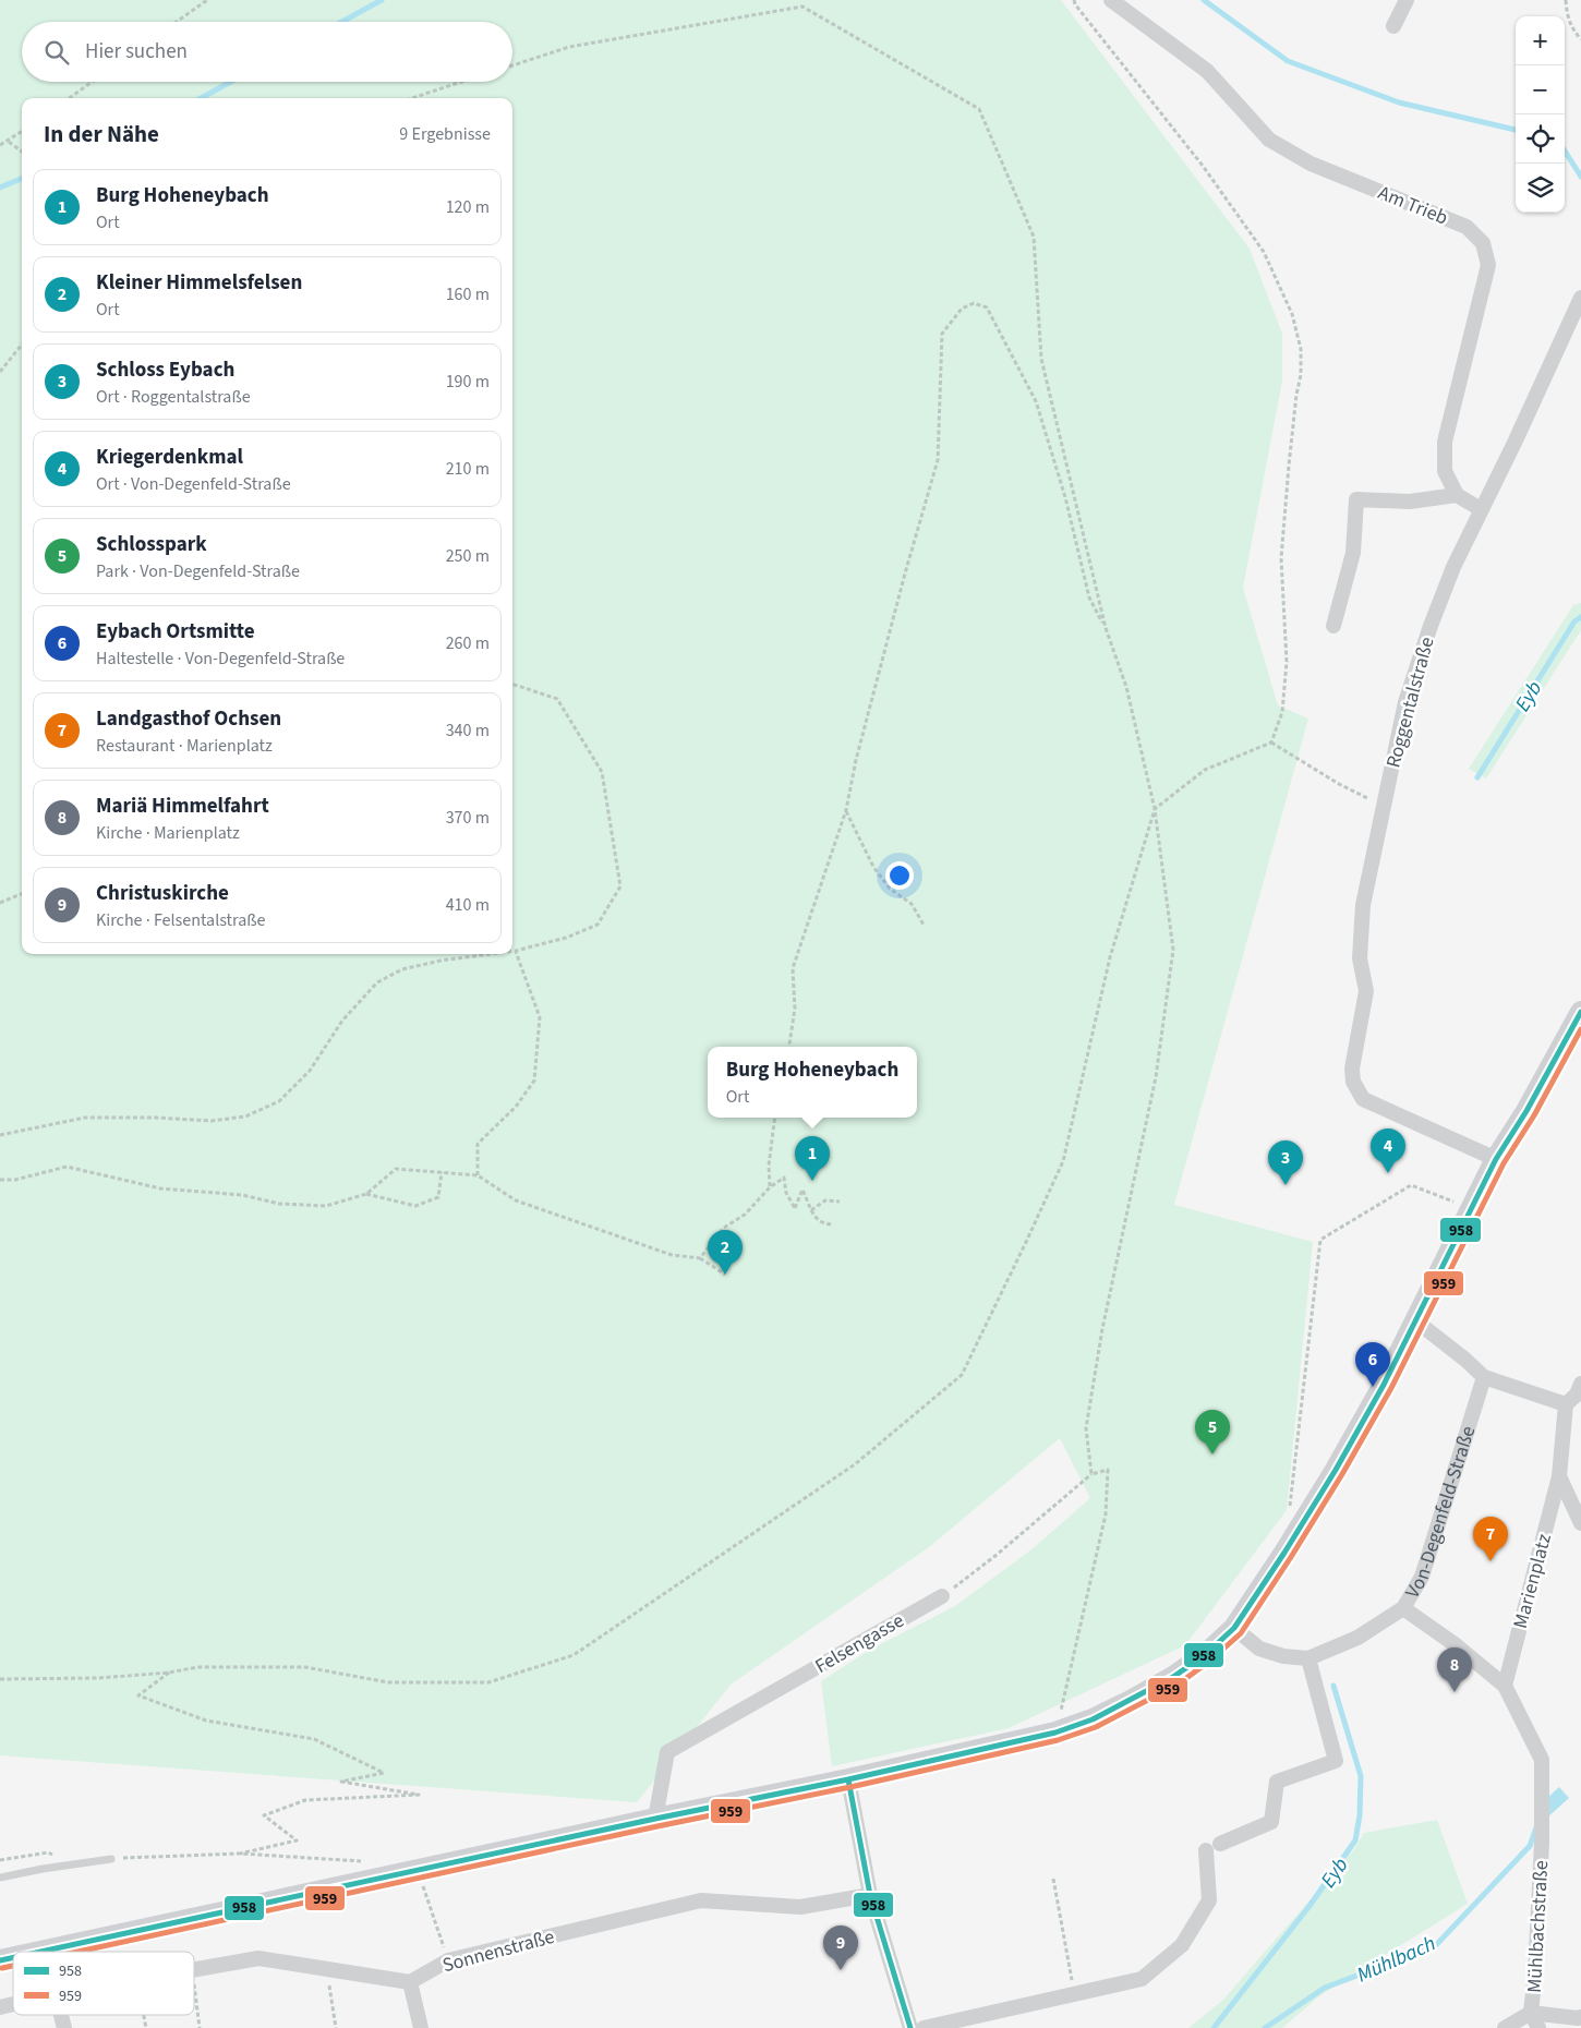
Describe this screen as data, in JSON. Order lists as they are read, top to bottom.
{
  "streets": {
    "street": [
      "Am Trieb",
      "Roggentalstraße",
      "Von-Degenfeld-Straße",
      "Marienplatz",
      "Felsengasse",
      "Mühlbachstraße",
      "Sonnenstraße"
    ]
  },
  "crossings": [
    ["Marienplatz", "Mühlbachstraße"]
  ],
  "water": ["Eyb", "Mühlbach"],
  "lines": ["transit line 958", "transit line 959"],
  "legend": ["958", "959"],
  "page": {
    "map_buttons": ["+", "−"],
    "search": "Hier suchen",
    "heading": ["In der Nähe", "9 Ergebnisse"],
    "list": [
      {
        "mark": "1",
        "name": "Burg Hoheneybach",
        "note": "Ort",
        "value": "120 m"
      },
      {
        "mark": "2",
        "name": "Kleiner Himmelsfelsen",
        "note": "Ort",
        "value": "160 m"
      },
      {
        "mark": "3",
        "name": "Schloss Eybach",
        "note": "Ort · Roggentalstraße",
        "value": "190 m"
      },
      {
        "mark": "4",
        "name": "Kriegerdenkmal",
        "note": "Ort · Von-Degenfeld-Straße",
        "value": "210 m"
      },
      {
        "mark": "5",
        "name": "Schlosspark",
        "note": "Park · Von-Degenfeld-Straße",
        "value": "250 m"
      },
      {
        "mark": "6",
        "name": "Eybach Ortsmitte",
        "note": "Haltestelle · Von-Degenfeld-Straße",
        "value": "260 m"
      },
      {
        "mark": "7",
        "name": "Landgasthof Ochsen",
        "note": "Restaurant · Marienplatz",
        "value": "340 m"
      },
      {
        "mark": "8",
        "name": "Mariä Himmelfahrt",
        "note": "Kirche · Marienplatz",
        "value": "370 m"
      },
      {
        "mark": "9",
        "name": "Christuskirche",
        "note": "Kirche · Felsentalstraße",
        "value": "410 m"
      }
    ],
    "popup": ["Burg Hoheneybach", "Ort"],
    "pins": [
      "4",
      "1",
      "3",
      "2",
      "6",
      "5",
      "7",
      "8",
      "9"
    ]
  }
}
